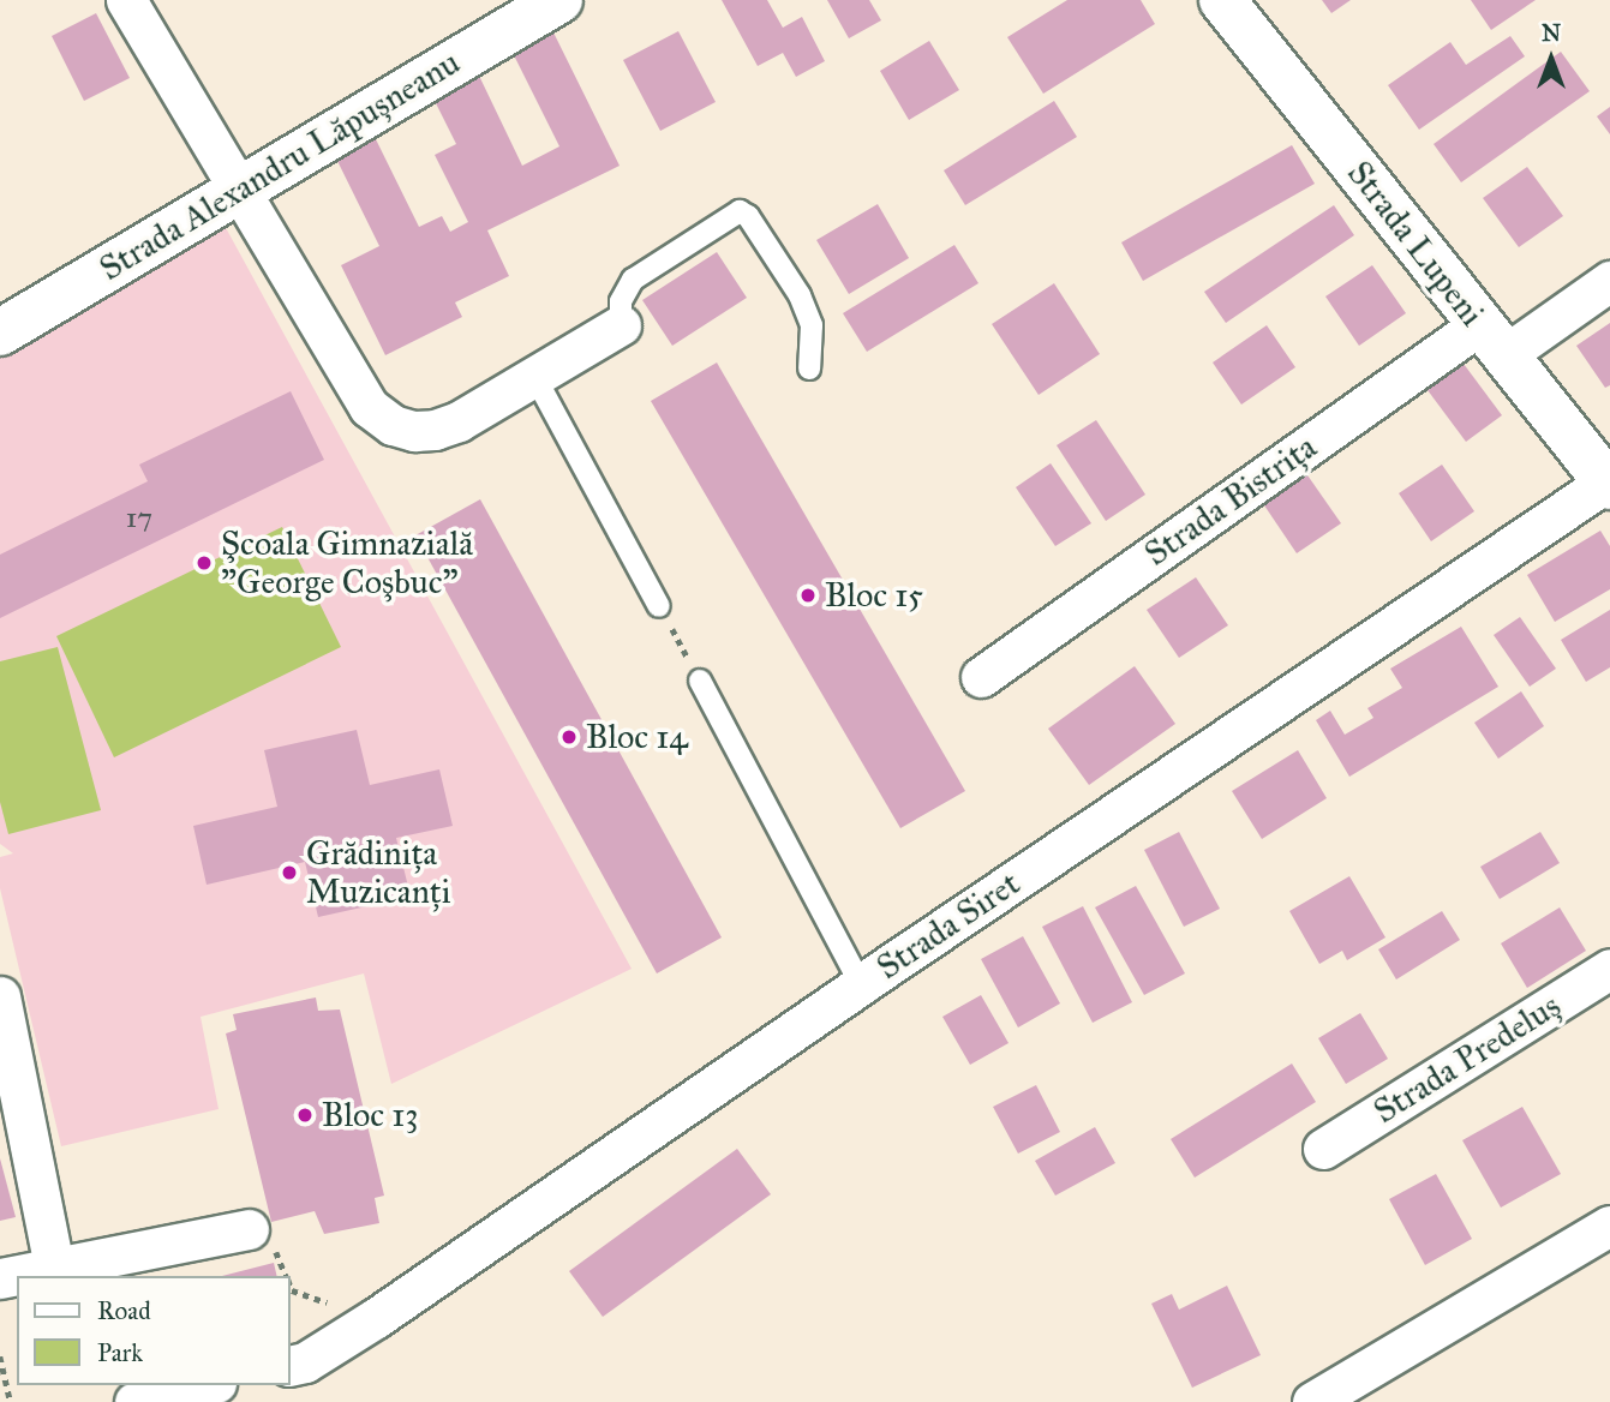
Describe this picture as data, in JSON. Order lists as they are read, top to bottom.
{
  "streets": {
    "street": [
      "Strada Alexandru Lăpușneanu",
      "Strada Lupeni",
      "Strada Bistrița",
      "Strada Siret",
      "Strada Predeluș"
    ]
  },
  "crossings": [
    ["Strada Lupeni", "Strada Bistrița"],
    ["Strada Lupeni", "Strada Siret"]
  ],
  "places": [
    "Şcoala Gimnazială \"George Coşbuc\"",
    "Bloc 15",
    "Bloc 14",
    "Grădinița Muzicanți",
    "Bloc 13"
  ],
  "house_numbers": ["17"],
  "legend": ["Road", "Park"],
  "north": "top"
}
